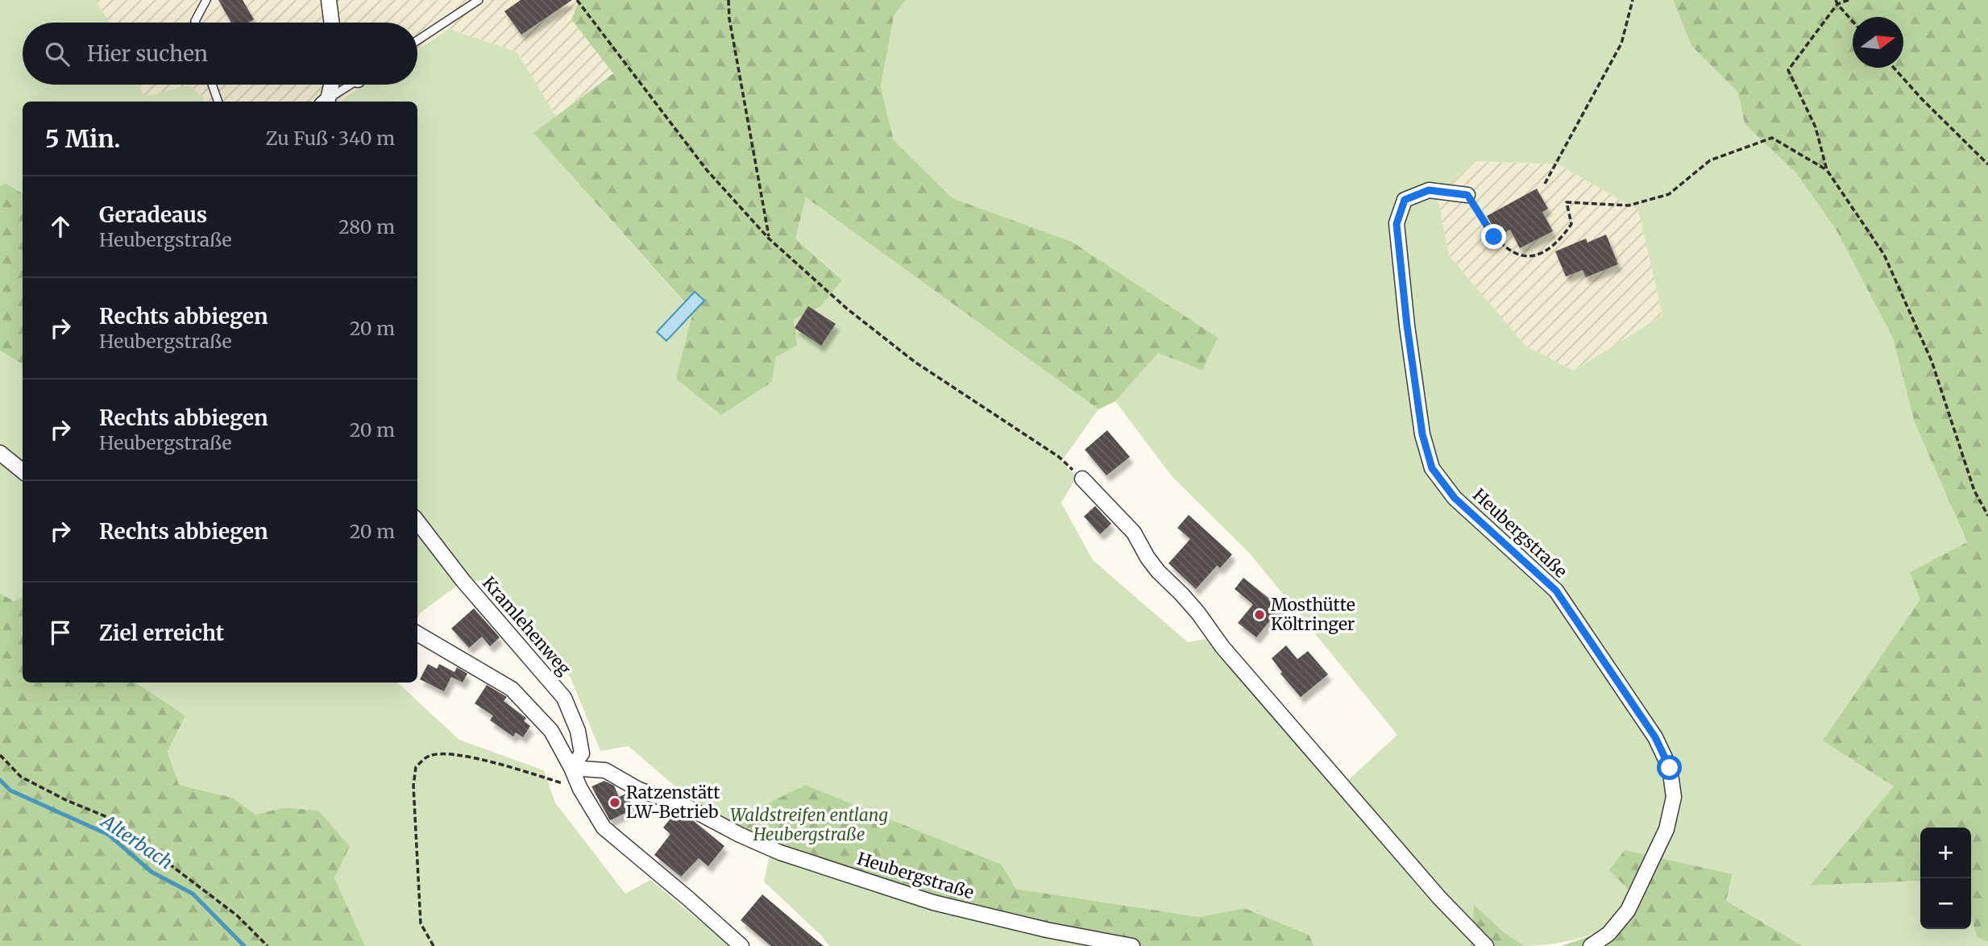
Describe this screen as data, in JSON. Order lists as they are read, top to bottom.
{
  "streets": {
    "street": ["Heubergstraße", "Kramlehenweg"]
  },
  "crossings": [
    ["Heubergstraße", "Kramlehenweg"]
  ],
  "water": ["Alterbach"],
  "parks": ["Waldstreifen entlang Heubergstraße"],
  "places": ["Mosthütte Költringer", "Ratzenstätt LW-Betrieb"],
  "north": "right",
  "page": {
    "search": "Hier suchen",
    "heading": ["5 Min.", "Zu Fuß · 340 m"],
    "list": [
      ["Geradeaus", "Heubergstraße", "280 m"],
      ["Rechts abbiegen", "Heubergstraße", "20 m"],
      ["Rechts abbiegen", "Heubergstraße", "20 m"],
      ["Rechts abbiegen", "20 m"],
      "Ziel erreicht"
    ],
    "map_buttons": ["+", "−"]
  }
}
